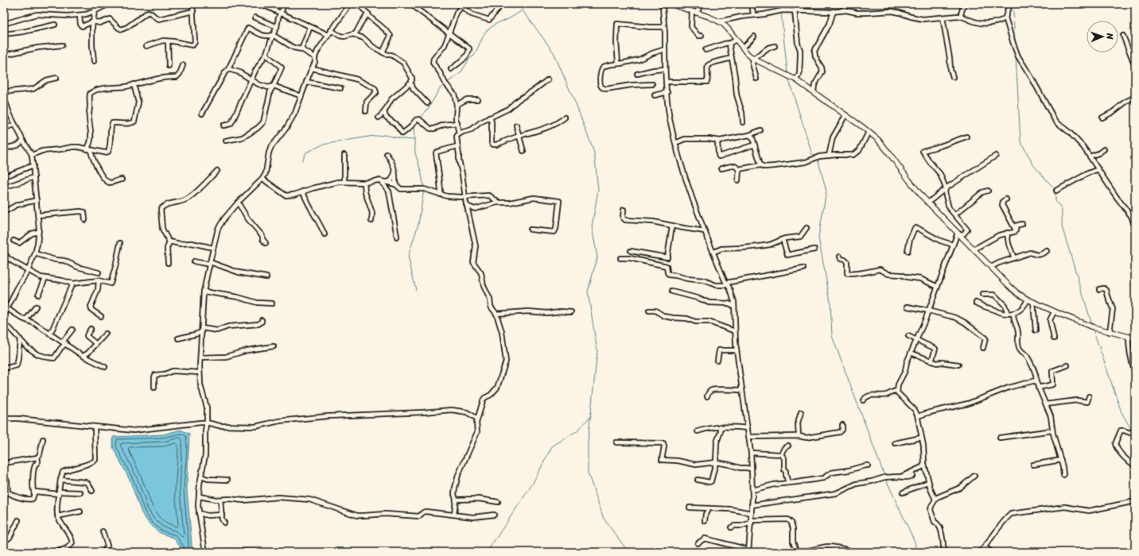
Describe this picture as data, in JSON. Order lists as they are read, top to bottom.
{
  "north": "right"
}
